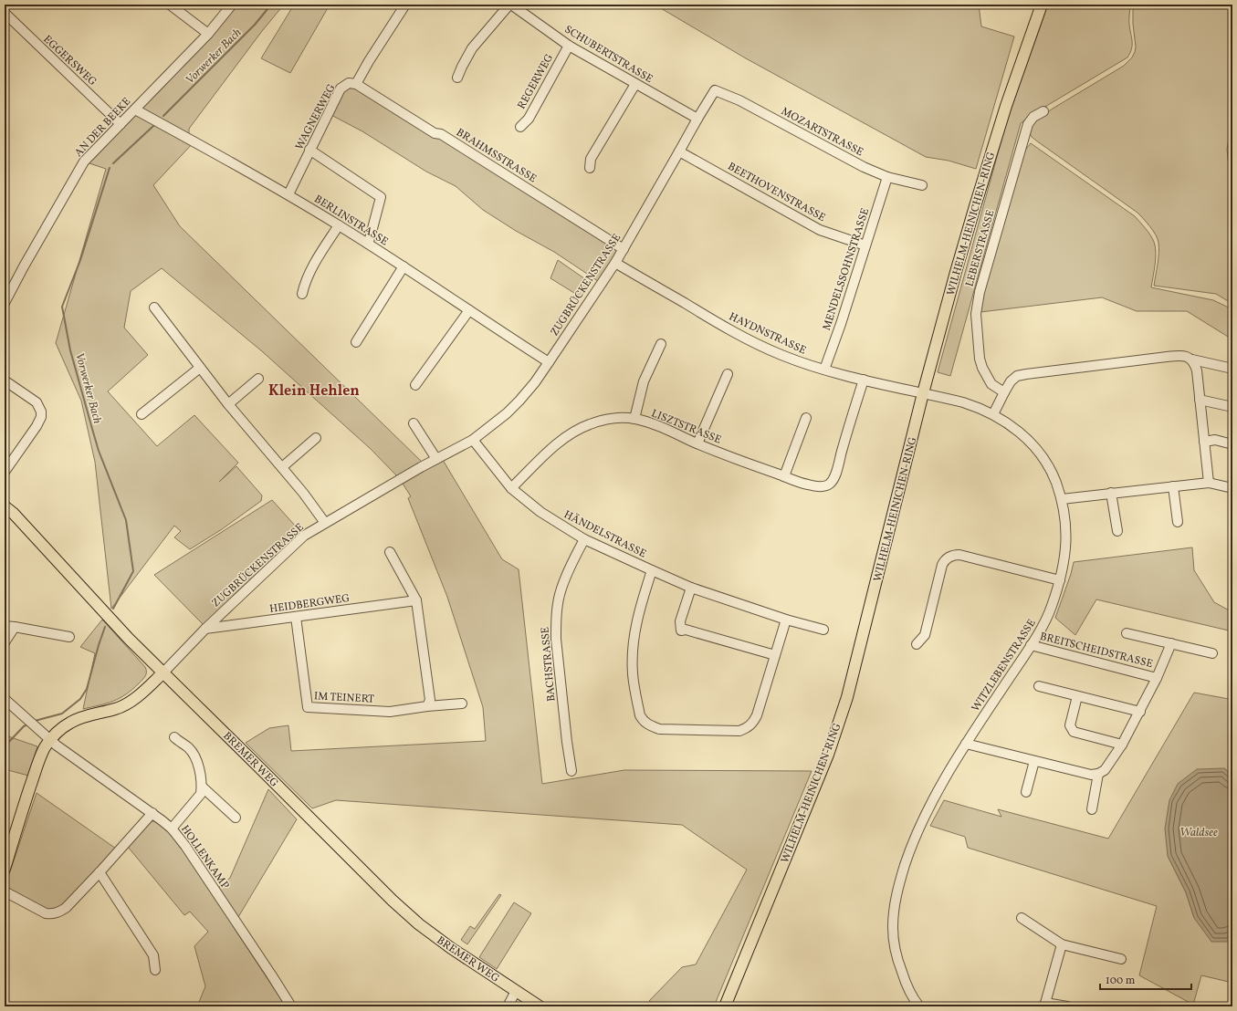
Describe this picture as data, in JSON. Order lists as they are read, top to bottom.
{
  "streets": {
    "main road": ["WILHELM-HEINICHEN-RING", "BREMER WEG"],
    "street": [
      "SCHUBERTSTRASSE",
      "EGGERSWEG",
      "REGERWEG",
      "WAGNERWEG",
      "AN DER BEEKE",
      "MOZARTSTRASSE",
      "BRAHMSSTRASSE",
      "BEETHOVENSTRASSE",
      "BERLINSTRASSE",
      "LEBERSTRASSE",
      "MENDELSSOHNSTRASSE",
      "ZUGBRÜCKENSTRASSE",
      "HAYDNSTRASSE",
      "LISZTSTRASSE",
      "HÄNDELSTRASSE",
      "HEIDBERGWEG",
      "BREITSCHEIDSTRASSE",
      "BACHSTRASSE",
      "WITZLEBENSTRASSE",
      "IM TEINERT",
      "HOLLENKAMP"
    ]
  },
  "crossings": [
    ["SCHUBERTSTRASSE", "REGERWEG"],
    ["SCHUBERTSTRASSE", "ZUGBRÜCKENSTRASSE"],
    ["EGGERSWEG", "AN DER BEEKE"],
    ["WAGNERWEG", "BRAHMSSTRASSE"],
    ["WAGNERWEG", "BERLINSTRASSE"],
    ["AN DER BEEKE", "BERLINSTRASSE"],
    ["MOZARTSTRASSE", "MENDELSSOHNSTRASSE"],
    ["MOZARTSTRASSE", "ZUGBRÜCKENSTRASSE"],
    ["BRAHMSSTRASSE", "ZUGBRÜCKENSTRASSE"],
    ["BEETHOVENSTRASSE", "MENDELSSOHNSTRASSE"],
    ["BEETHOVENSTRASSE", "ZUGBRÜCKENSTRASSE"],
    ["BERLINSTRASSE", "ZUGBRÜCKENSTRASSE"],
    ["WILHELM-HEINICHEN-RING", "HAYDNSTRASSE"],
    ["WILHELM-HEINICHEN-RING", "WITZLEBENSTRASSE"],
    ["MENDELSSOHNSTRASSE", "HAYDNSTRASSE"],
    ["ZUGBRÜCKENSTRASSE", "HAYDNSTRASSE"],
    ["ZUGBRÜCKENSTRASSE", "HÄNDELSTRASSE"],
    ["ZUGBRÜCKENSTRASSE", "HEIDBERGWEG"],
    ["ZUGBRÜCKENSTRASSE", "BREMER WEG"],
    ["HAYDNSTRASSE", "LISZTSTRASSE"],
    ["HAYDNSTRASSE", "WITZLEBENSTRASSE"],
    ["LISZTSTRASSE", "HÄNDELSTRASSE"],
    ["HÄNDELSTRASSE", "BACHSTRASSE"],
    ["HEIDBERGWEG", "IM TEINERT"],
    ["BREITSCHEIDSTRASSE", "WITZLEBENSTRASSE"]
  ],
  "districts": ["Klein Hehlen"],
  "water": ["Vorwerker Bach", "Waldsee"],
  "scale_bar": "100 m"
}
